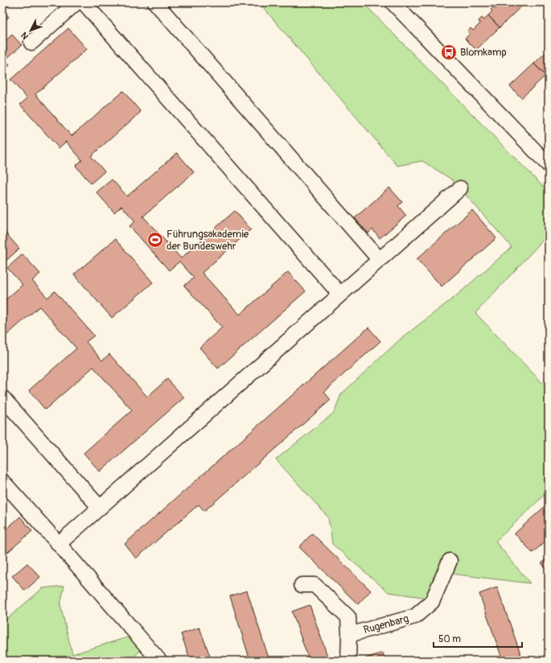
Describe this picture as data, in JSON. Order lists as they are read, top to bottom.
{
  "streets": {
    "street": ["Rugenbarg"]
  },
  "places": {
    "bus stop": ["Blomkamp"],
    "sports": ["Führungsakademie der Bundeswehr"]
  },
  "scale_bar": "50 m",
  "north": "bottom left"
}
